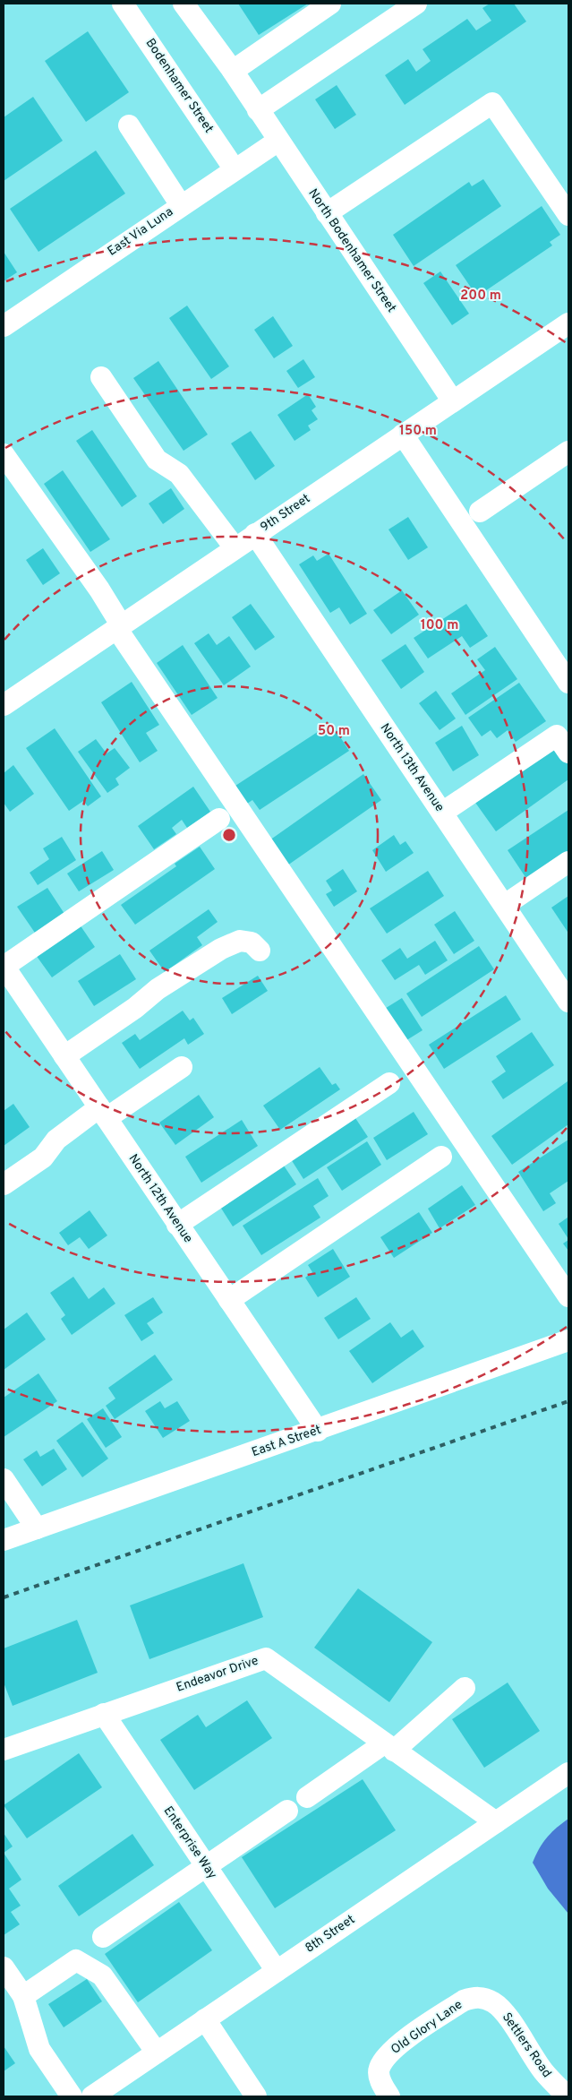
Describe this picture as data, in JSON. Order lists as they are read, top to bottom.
{
  "streets": {
    "street": [
      "Bodenhamer Street",
      "East Via Luna",
      "North Bodenhamer Street",
      "9th Street",
      "North 13th Avenue",
      "North 12th Avenue",
      "East A Street",
      "Endeavor Drive",
      "Enterprise Way",
      "8th Street",
      "Old Glory Lane",
      "Settlers Road"
    ]
  },
  "crossings": [
    ["Bodenhamer Street", "East Via Luna"],
    ["East Via Luna", "North Bodenhamer Street"],
    ["North Bodenhamer Street", "9th Street"],
    ["9th Street", "North 13th Avenue"],
    ["North 12th Avenue", "East A Street"],
    ["Endeavor Drive", "Enterprise Way"],
    ["Endeavor Drive", "8th Street"],
    ["Enterprise Way", "8th Street"],
    ["Old Glory Lane", "Settlers Road"]
  ],
  "rings": [
    "200 m",
    "150 m",
    "100 m",
    "50 m"
  ]
}
